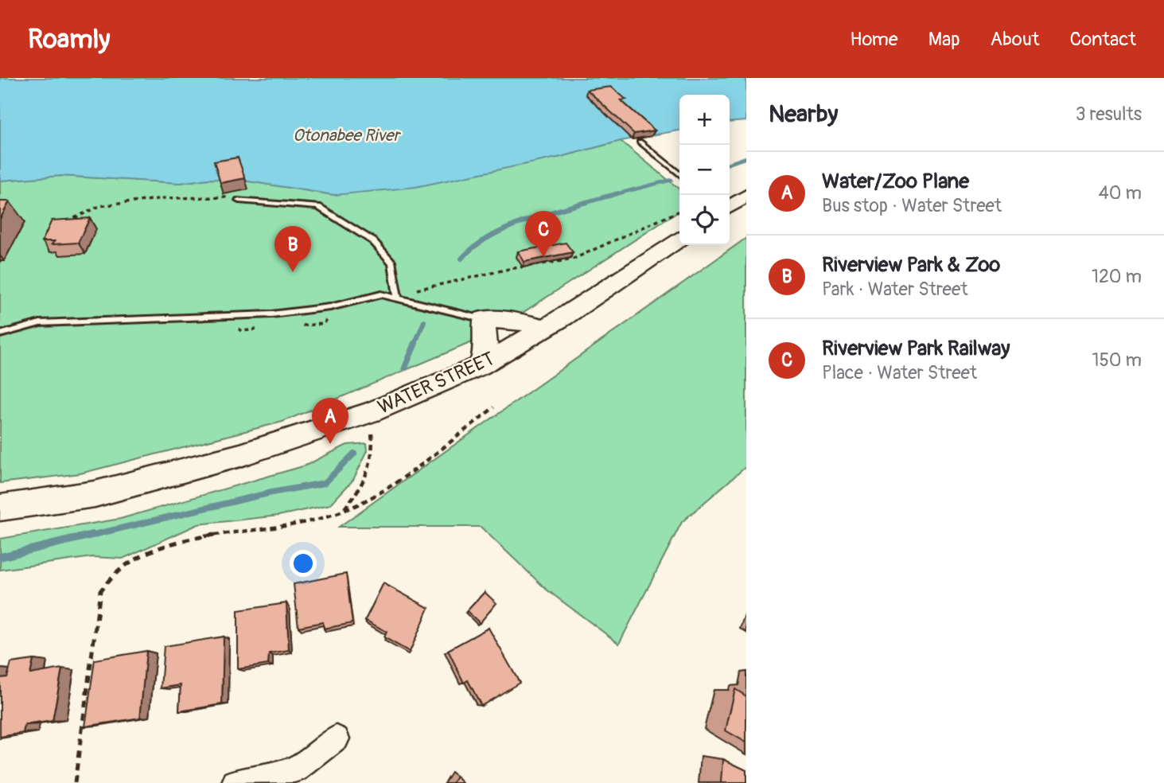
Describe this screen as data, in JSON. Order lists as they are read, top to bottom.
{
  "streets": {
    "main road": ["WATER STREET"]
  },
  "water": ["Otonabee River"],
  "page": {
    "header": "Roamly",
    "nav": [
      "Home",
      "Map",
      "About",
      "Contact"
    ],
    "heading": ["Nearby", "3 results"],
    "map_buttons": ["+", "−"],
    "list": [
      {
        "mark": "A",
        "name": "Water/Zoo Plane",
        "note": "Bus stop · Water Street",
        "value": "40 m"
      },
      {
        "mark": "B",
        "name": "Riverview Park & Zoo",
        "note": "Park · Water Street",
        "value": "120 m"
      },
      {
        "mark": "C",
        "name": "Riverview Park Railway",
        "note": "Place · Water Street",
        "value": "150 m"
      }
    ],
    "pins": ["C", "B", "A"]
  }
}
